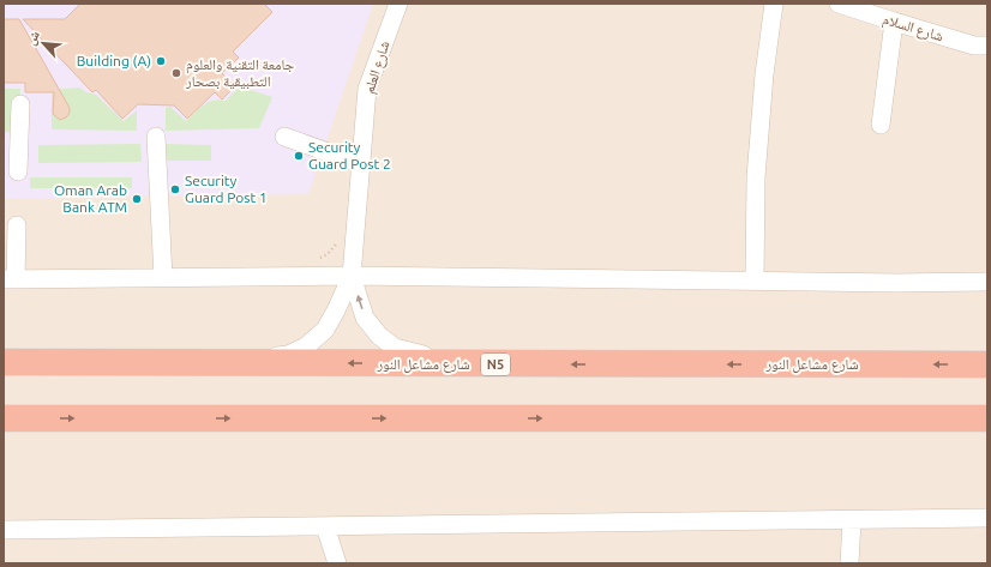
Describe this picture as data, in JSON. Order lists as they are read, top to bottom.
{
  "streets": {
    "highway": ["شارع مشاعل النور", "N5"],
    "street": ["شارع السلام", "شارع العلم"]
  },
  "places": [
    "Building (A)",
    "جامعة التقنية والعلوم التطبيقية بصحار",
    "Security Guard Post 2",
    "Security Guard Post 1",
    "Oman Arab Bank ATM"
  ],
  "north": "top left"
}
